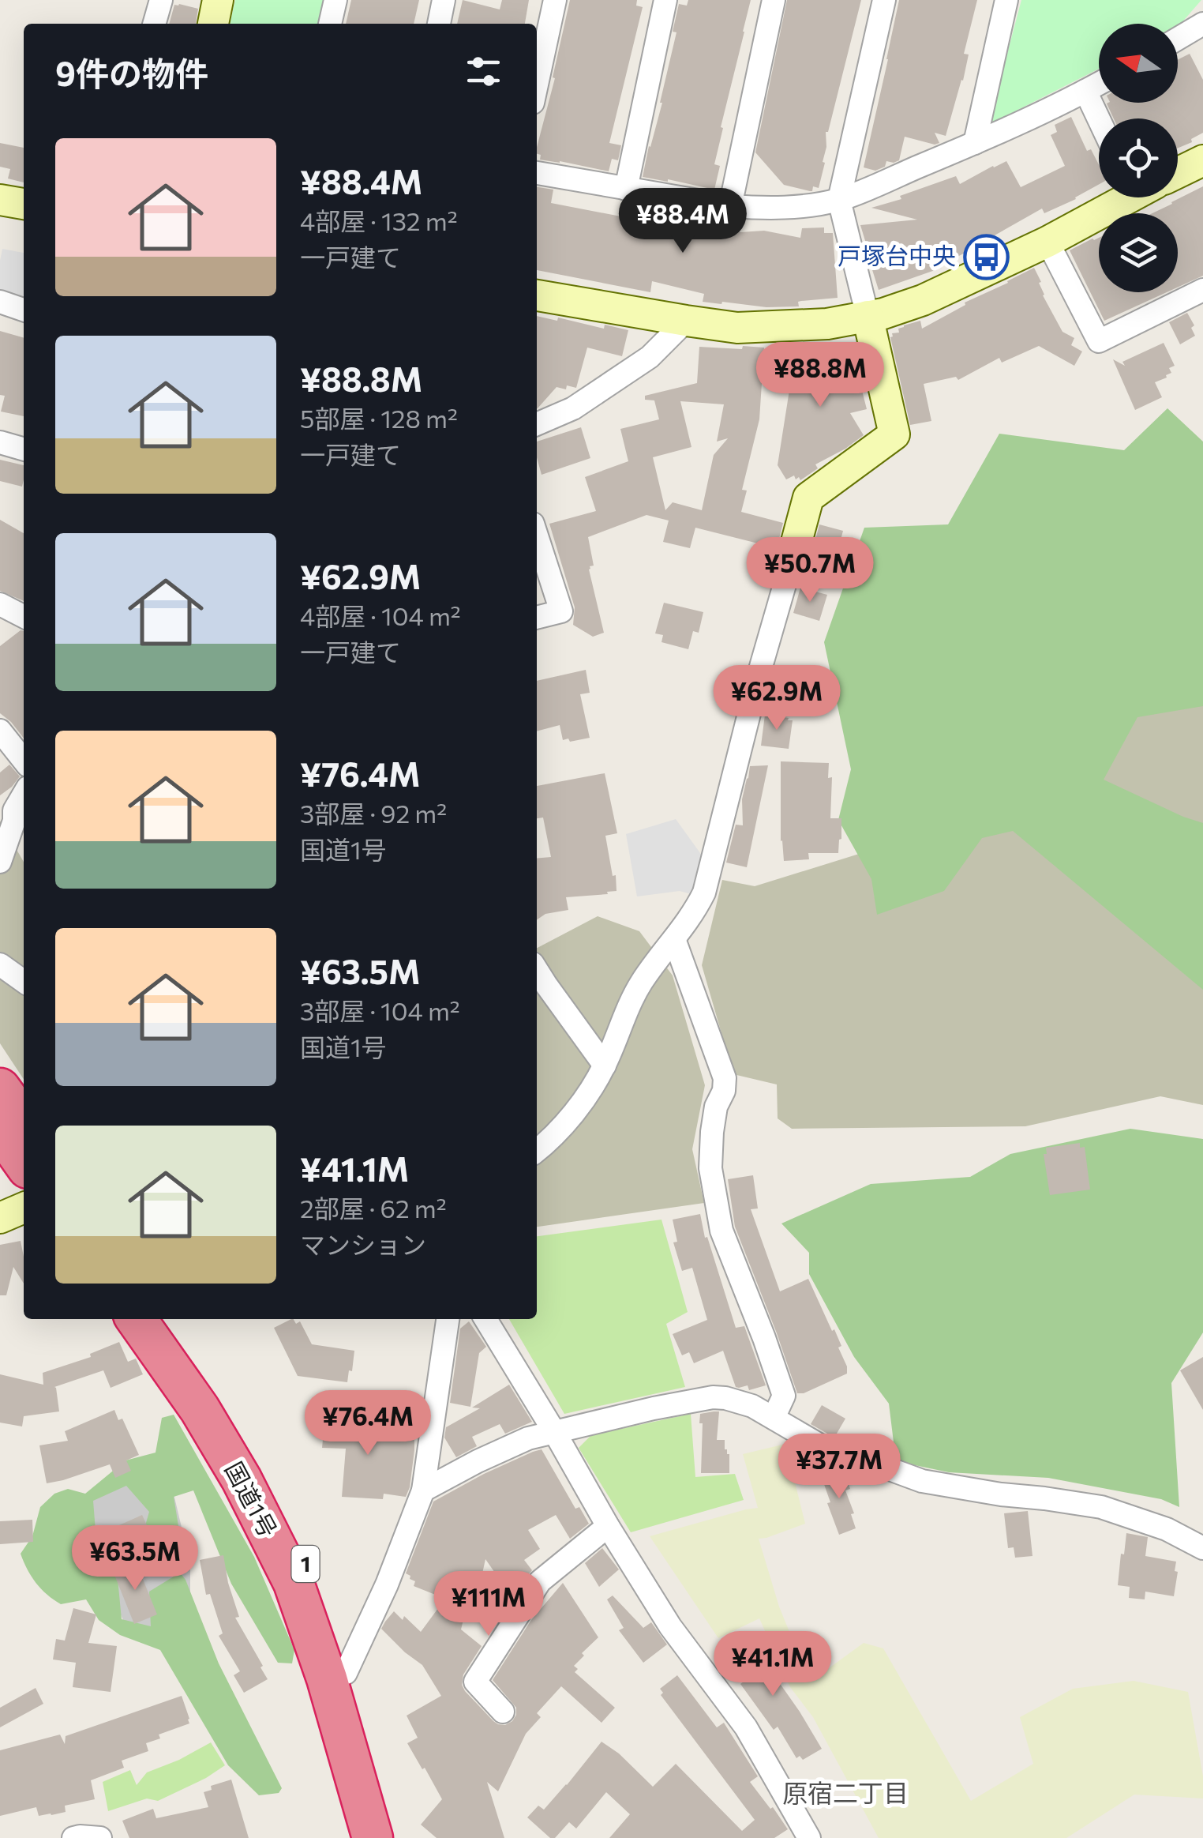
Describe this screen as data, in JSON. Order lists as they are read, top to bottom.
{
  "streets": {
    "highway": ["国道1号", "1"]
  },
  "districts": ["原宿二丁目"],
  "places": {
    "bus stop": ["戸塚台中央"]
  },
  "north": "left",
  "page": {
    "heading": "9件の物件",
    "list": [
      {
        "name": "¥88.4M",
        "note": "4部屋 · 132 m² · 一戸建て"
      },
      {
        "name": "¥88.8M",
        "note": "5部屋 · 128 m² · 一戸建て"
      },
      {
        "name": "¥62.9M",
        "note": "4部屋 · 104 m² · 一戸建て"
      },
      {
        "name": "¥76.4M",
        "note": "3部屋 · 92 m² · 国道1号"
      },
      {
        "name": "¥63.5M",
        "note": "3部屋 · 104 m² · 国道1号"
      },
      {
        "name": "¥41.1M",
        "note": "2部屋 · 62 m² · マンション"
      }
    ],
    "price": [
      "¥88.4M",
      "¥88.8M",
      "¥50.7M",
      "¥62.9M",
      "¥76.4M",
      "¥37.7M",
      "¥63.5M",
      "¥111M",
      "¥41.1M"
    ]
  }
}
